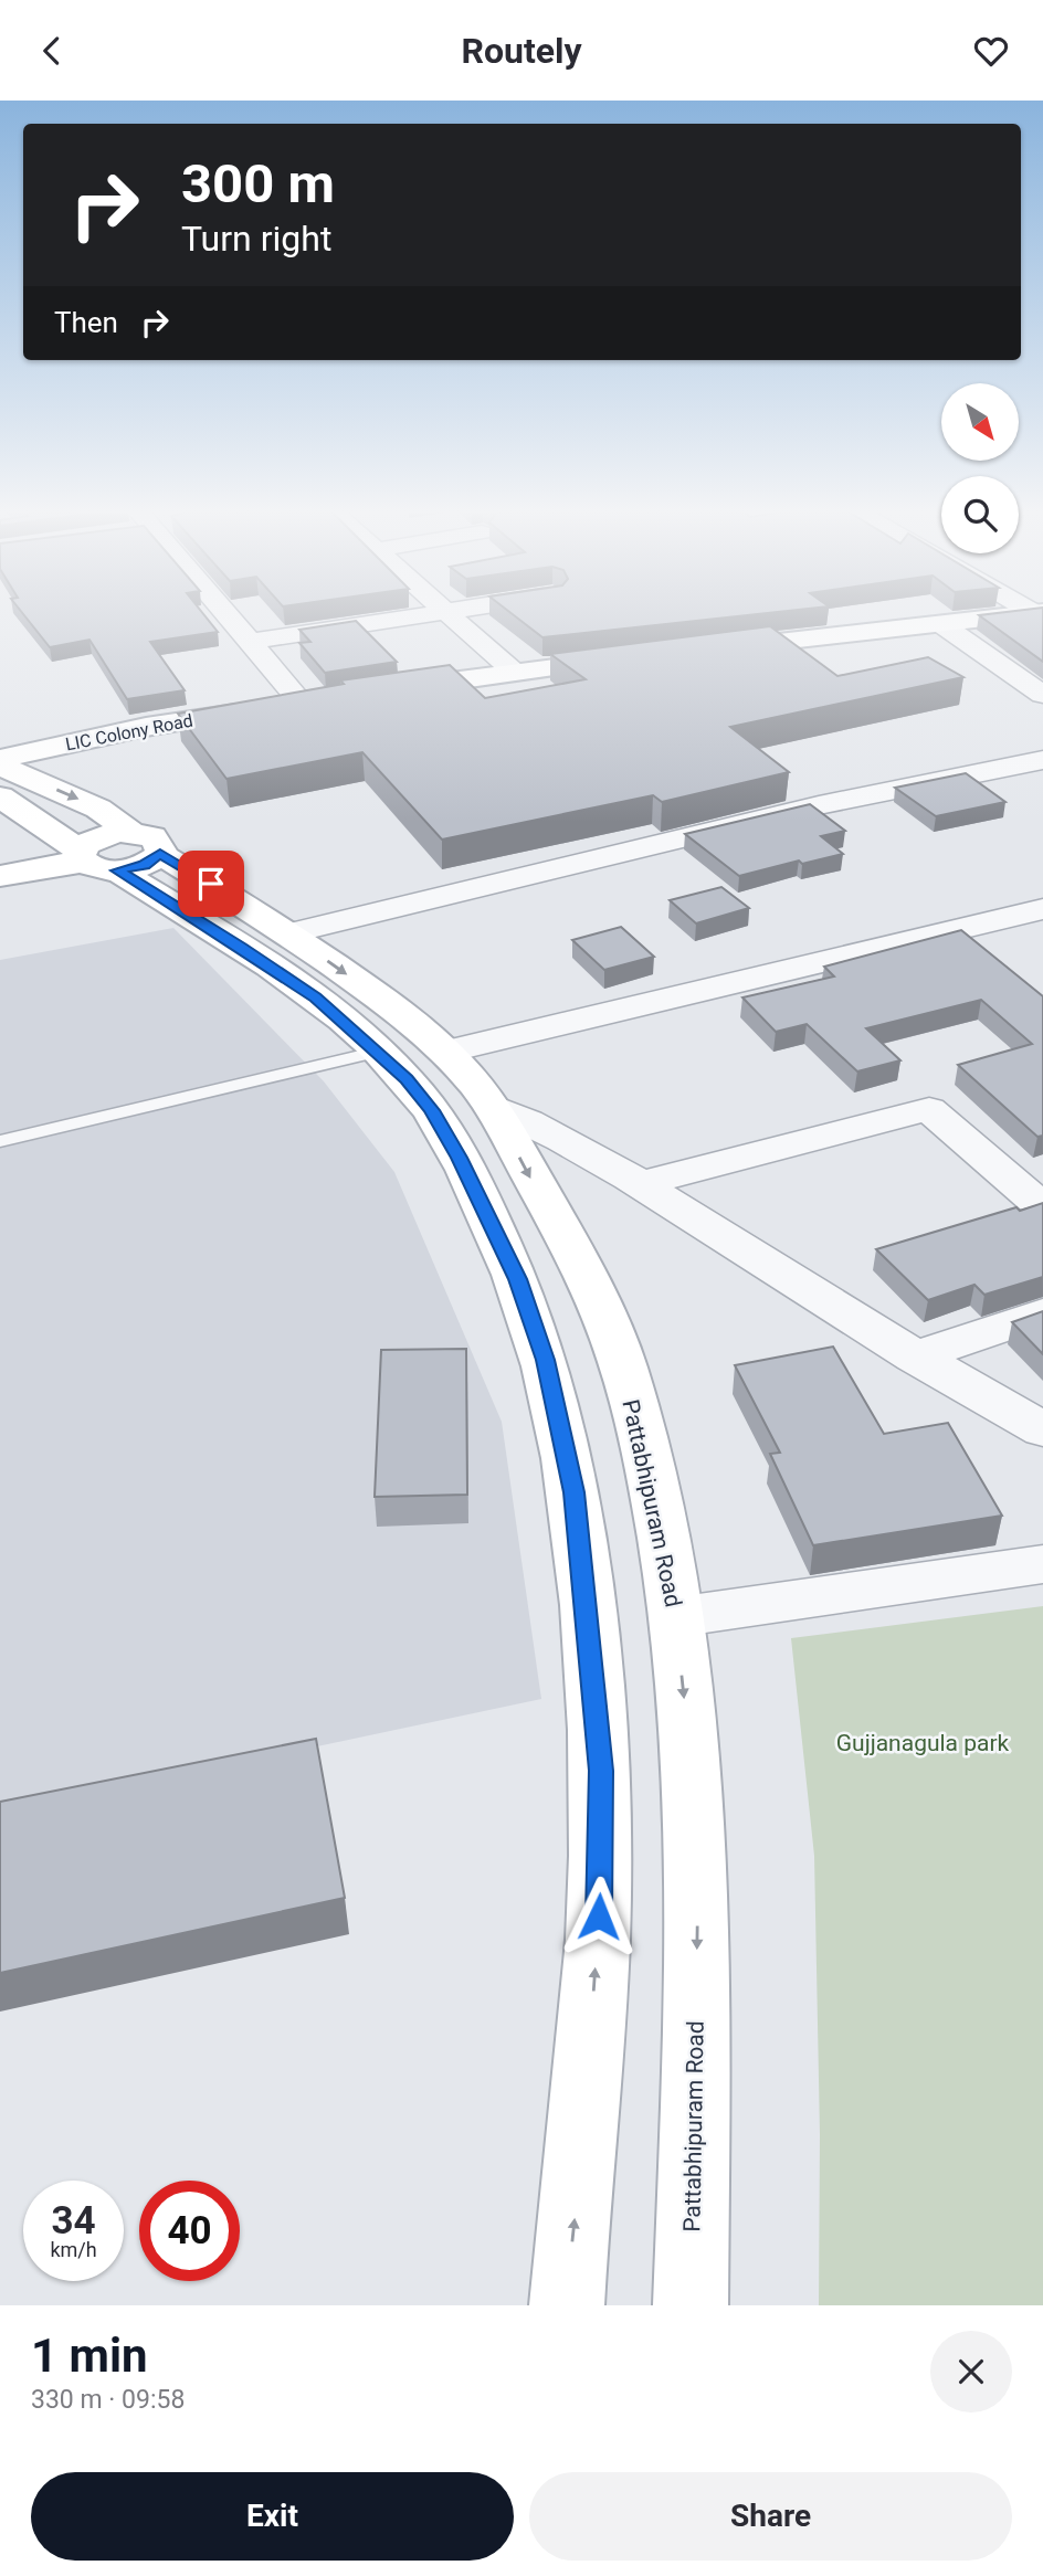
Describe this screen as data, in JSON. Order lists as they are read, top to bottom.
{
  "streets": {
    "street": ["LIC Colony Road", "Pattabhipuram Road"]
  },
  "crossings": [
    ["LIC Colony Road", "Pattabhipuram Road"]
  ],
  "parks": ["Gujjanagula park"],
  "north": "bottom right",
  "page": {
    "header": "Routely",
    "turn": ["300 m", "Turn right"],
    "then": "Then",
    "speed": "34 km/h",
    "limit": "40",
    "heading": ["1 min", "330 m · 09:58"],
    "buttons": ["Exit", "Share"]
  }
}
